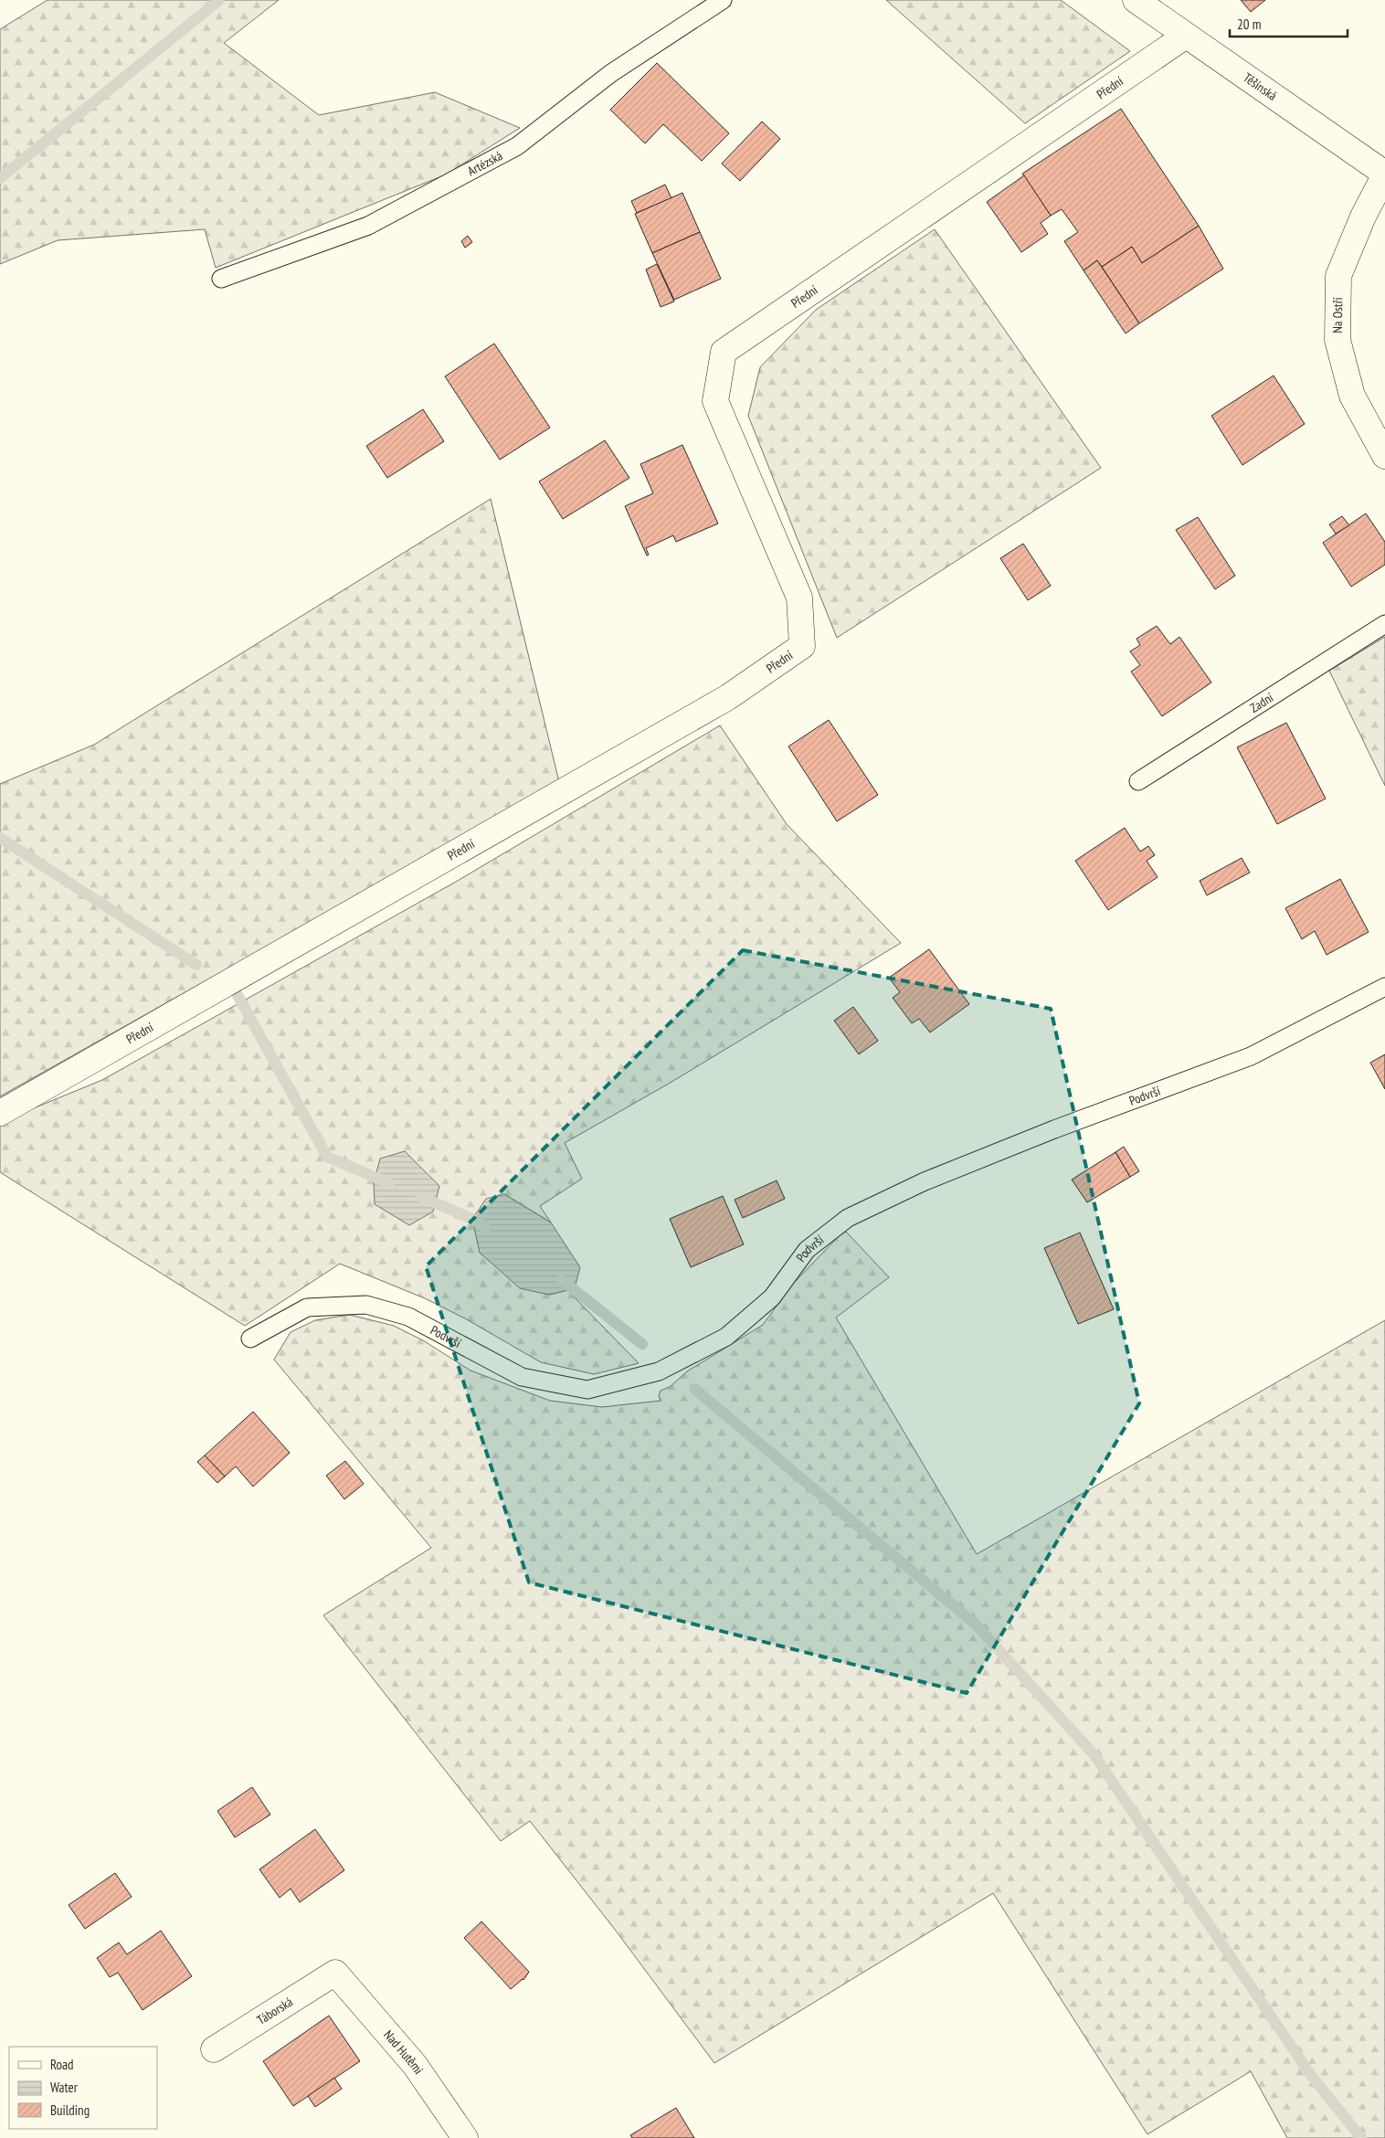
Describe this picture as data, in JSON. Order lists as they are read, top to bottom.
{
  "streets": {
    "street": [
      "Přední",
      "Těšínská",
      "Na Ostří",
      "Táborská",
      "Nad Hutěmi"
    ],
    "lane": ["Artézská", "Zadní", "Podvrší"]
  },
  "crossings": [
    ["Přední", "Těšínská"],
    ["Těšínská", "Na Ostří"],
    ["Táborská", "Nad Hutěmi"]
  ],
  "legend": ["Road", "Water", "Building"],
  "scale_bar": "20 m"
}
